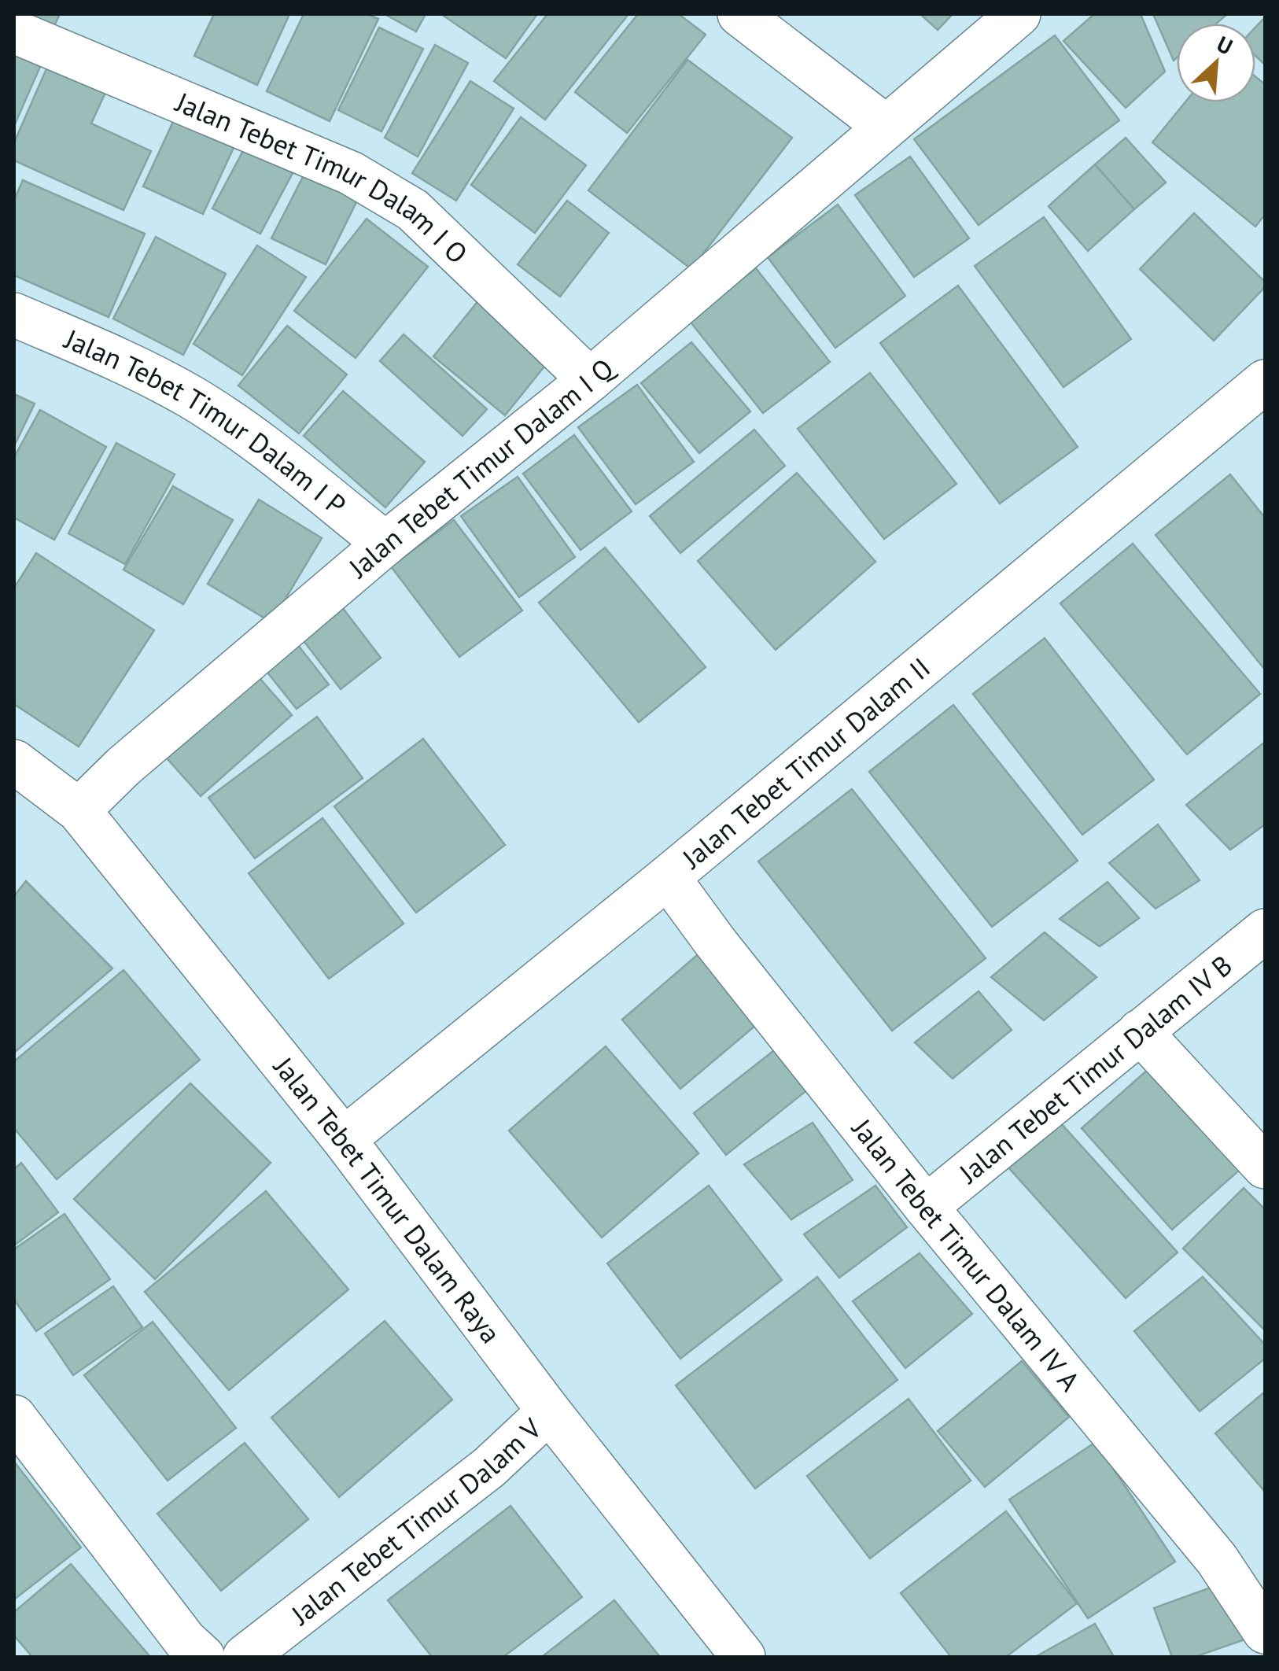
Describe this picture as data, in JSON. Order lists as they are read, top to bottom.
{
  "streets": {
    "street": [
      "Jalan Tebet Timur Dalam I O",
      "Jalan Tebet Timur Dalam I P",
      "Jalan Tebet Timur Dalam I Q",
      "Jalan Tebet Timur Dalam II",
      "Jalan Tebet Timur Dalam IV B",
      "Jalan Tebet Timur Dalam Raya",
      "Jalan Tebet Timur Dalam IV A",
      "Jalan Tebet Timur Dalam V"
    ]
  },
  "crossings": [
    ["Jalan Tebet Timur Dalam I O", "Jalan Tebet Timur Dalam I Q"],
    ["Jalan Tebet Timur Dalam I P", "Jalan Tebet Timur Dalam I Q"],
    ["Jalan Tebet Timur Dalam I Q", "Jalan Tebet Timur Dalam Raya"],
    ["Jalan Tebet Timur Dalam II", "Jalan Tebet Timur Dalam Raya"],
    ["Jalan Tebet Timur Dalam II", "Jalan Tebet Timur Dalam IV A"],
    ["Jalan Tebet Timur Dalam IV B", "Jalan Tebet Timur Dalam IV A"],
    ["Jalan Tebet Timur Dalam Raya", "Jalan Tebet Timur Dalam V"]
  ],
  "north": "top right"
}
